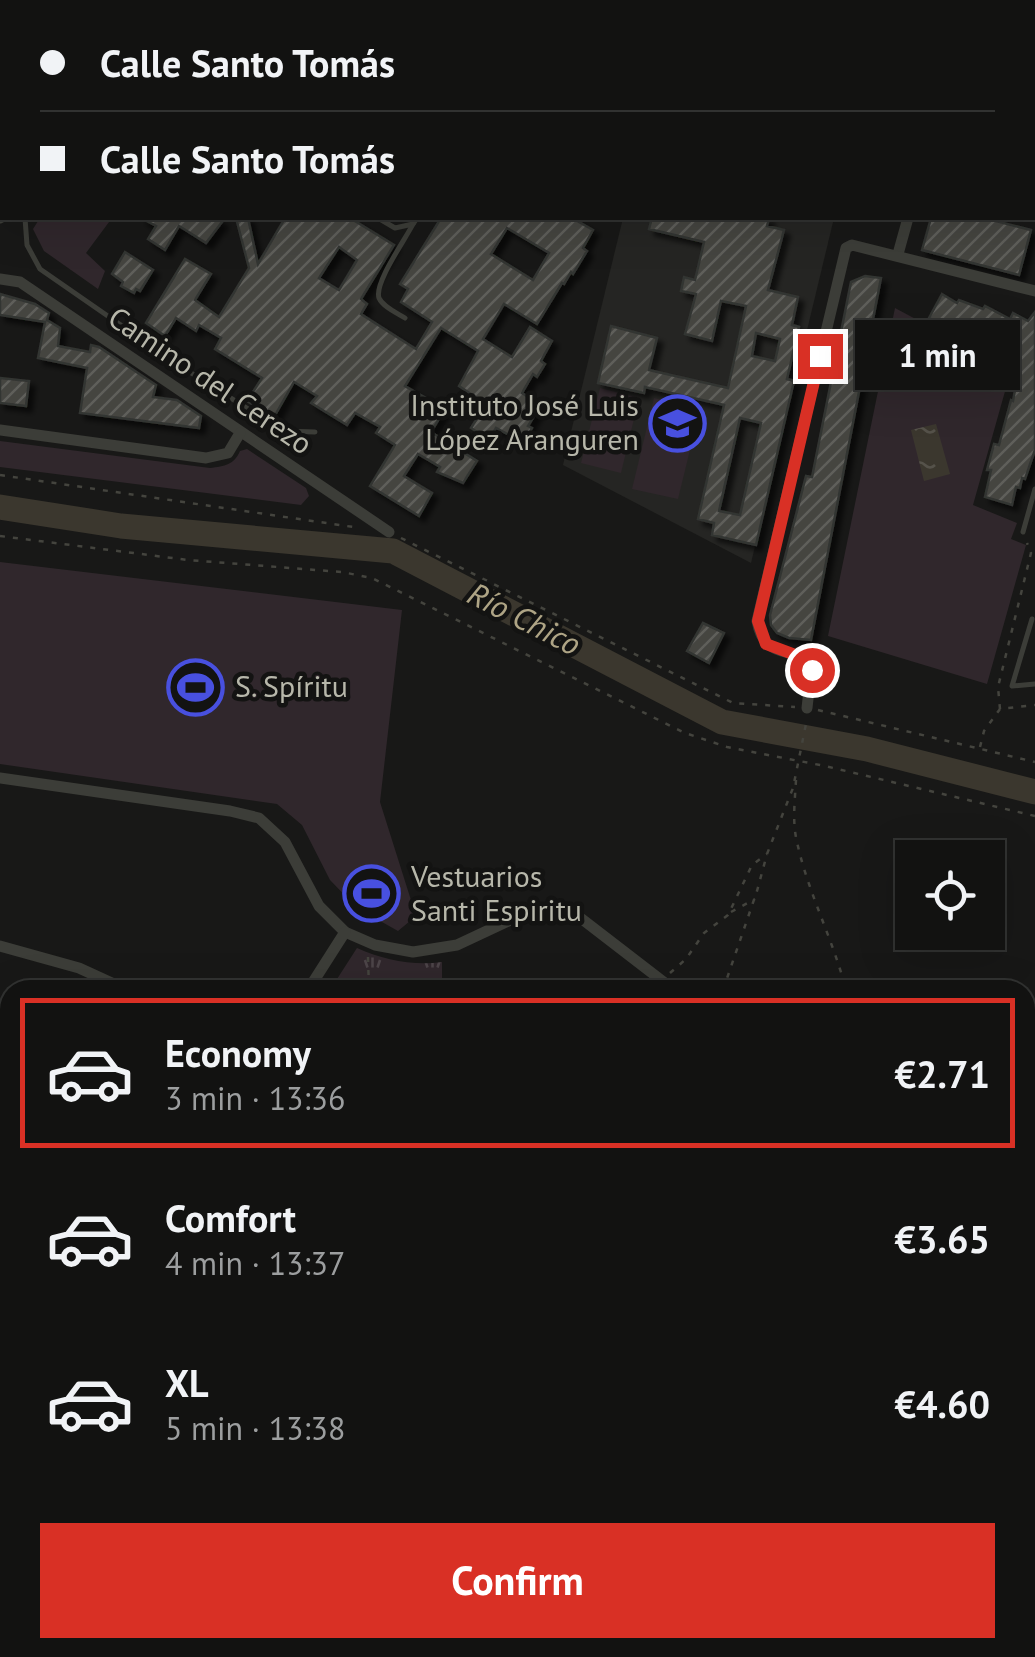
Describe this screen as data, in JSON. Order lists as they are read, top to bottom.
{
  "streets": {
    "street": ["Camino del Cerezo"]
  },
  "water": ["Río Chico"],
  "places": {
    "school or university": ["Instituto José Luis López Aranguren"],
    "sports": ["S. Spíritu", "Vestuarios Santi Espiritu"]
  },
  "page": {
    "banner": ["Calle Santo Tomás", "Calle Santo Tomás"],
    "bubble": "1 min",
    "list": [
      {
        "name": "Economy",
        "note": "3 min · 13:36",
        "value": "€2.71"
      },
      {
        "name": "Comfort",
        "note": "4 min · 13:37",
        "value": "€3.65"
      },
      {
        "name": "XL",
        "note": "5 min · 13:38",
        "value": "€4.60"
      }
    ],
    "buttons": "Confirm"
  }
}
